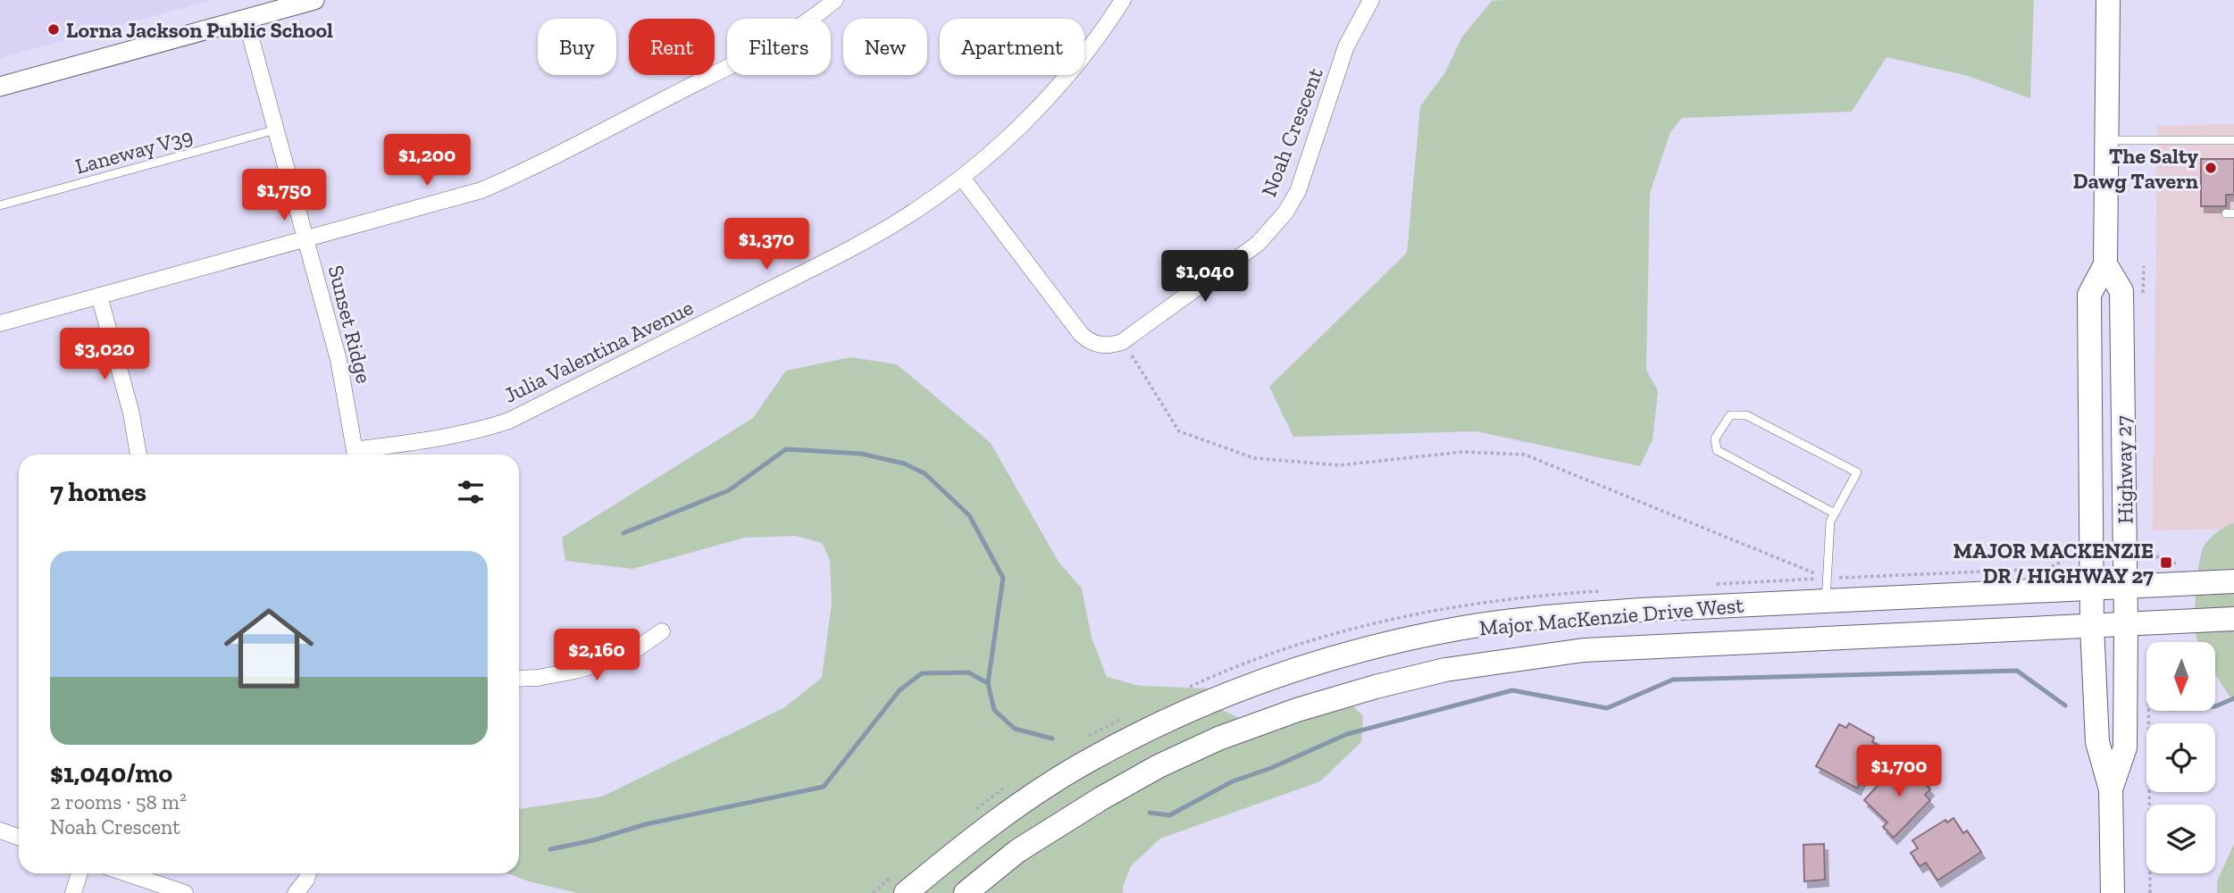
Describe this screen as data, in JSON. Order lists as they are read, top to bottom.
{
  "streets": {
    "main road": ["Highway 27", "Major MacKenzie Drive West"],
    "street": ["Noah Crescent", "Sunset Ridge", "Julia Valentina Avenue"],
    "lane": ["Laneway V39"]
  },
  "crossings": [
    ["Noah Crescent", "Julia Valentina Avenue"],
    ["Laneway V39", "Sunset Ridge"],
    ["Highway 27", "Major MacKenzie Drive West"]
  ],
  "places": {
    "other": ["Lorna Jackson Public School", "The Salty Dawg Tavern"],
    "transit": ["MAJOR MACKENZIE DR / HIGHWAY 27"]
  },
  "north": "bottom",
  "page": {
    "chip": [
      "Buy",
      "Rent",
      "Filters",
      "New",
      "Apartment"
    ],
    "price": [
      "$1,200",
      "$1,750",
      "$1,370",
      "$1,040",
      "$3,020",
      "$2,160",
      "$1,700"
    ],
    "heading": "7 homes",
    "list": [
      {
        "name": "$1,040/mo",
        "note": "2 rooms · 58 m² · Noah Crescent"
      }
    ]
  }
}
